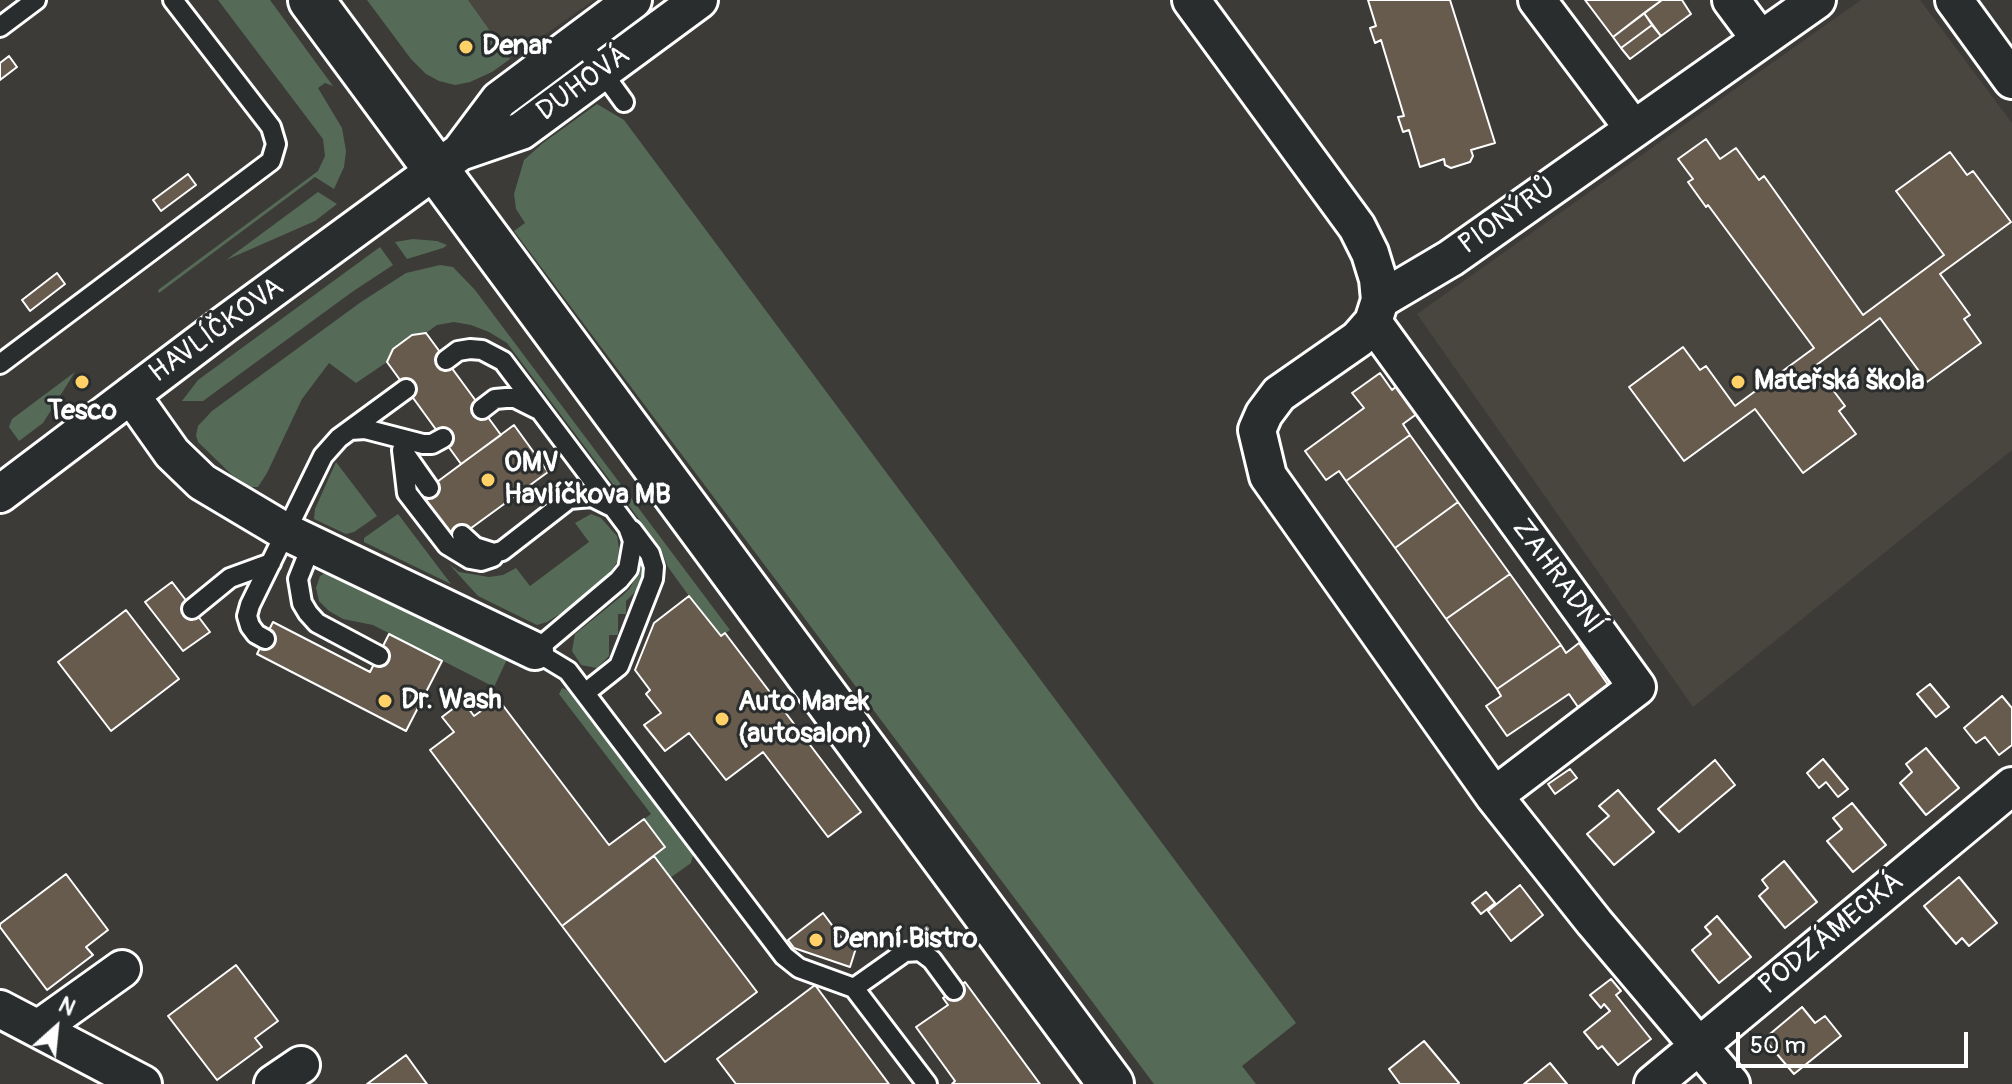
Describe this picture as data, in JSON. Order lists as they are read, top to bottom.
{
  "streets": {
    "street": [
      "DUHOVÁ",
      "PIONÝRŮ",
      "HAVLÍČKOVA",
      "ZAHRADNÍ",
      "PODZÁMECKÁ"
    ]
  },
  "crossings": [
    ["DUHOVÁ", "HAVLÍČKOVA"],
    ["PIONÝRŮ", "ZAHRADNÍ"]
  ],
  "places": [
    "Denar",
    "Tesco",
    "Mateřská škola",
    "OMV Havlíčkova MB",
    "Dr. Wash",
    "Auto Marek (autosalon)",
    "Denní Bistro"
  ],
  "scale_bar": "50 m",
  "north": "top right"
}
